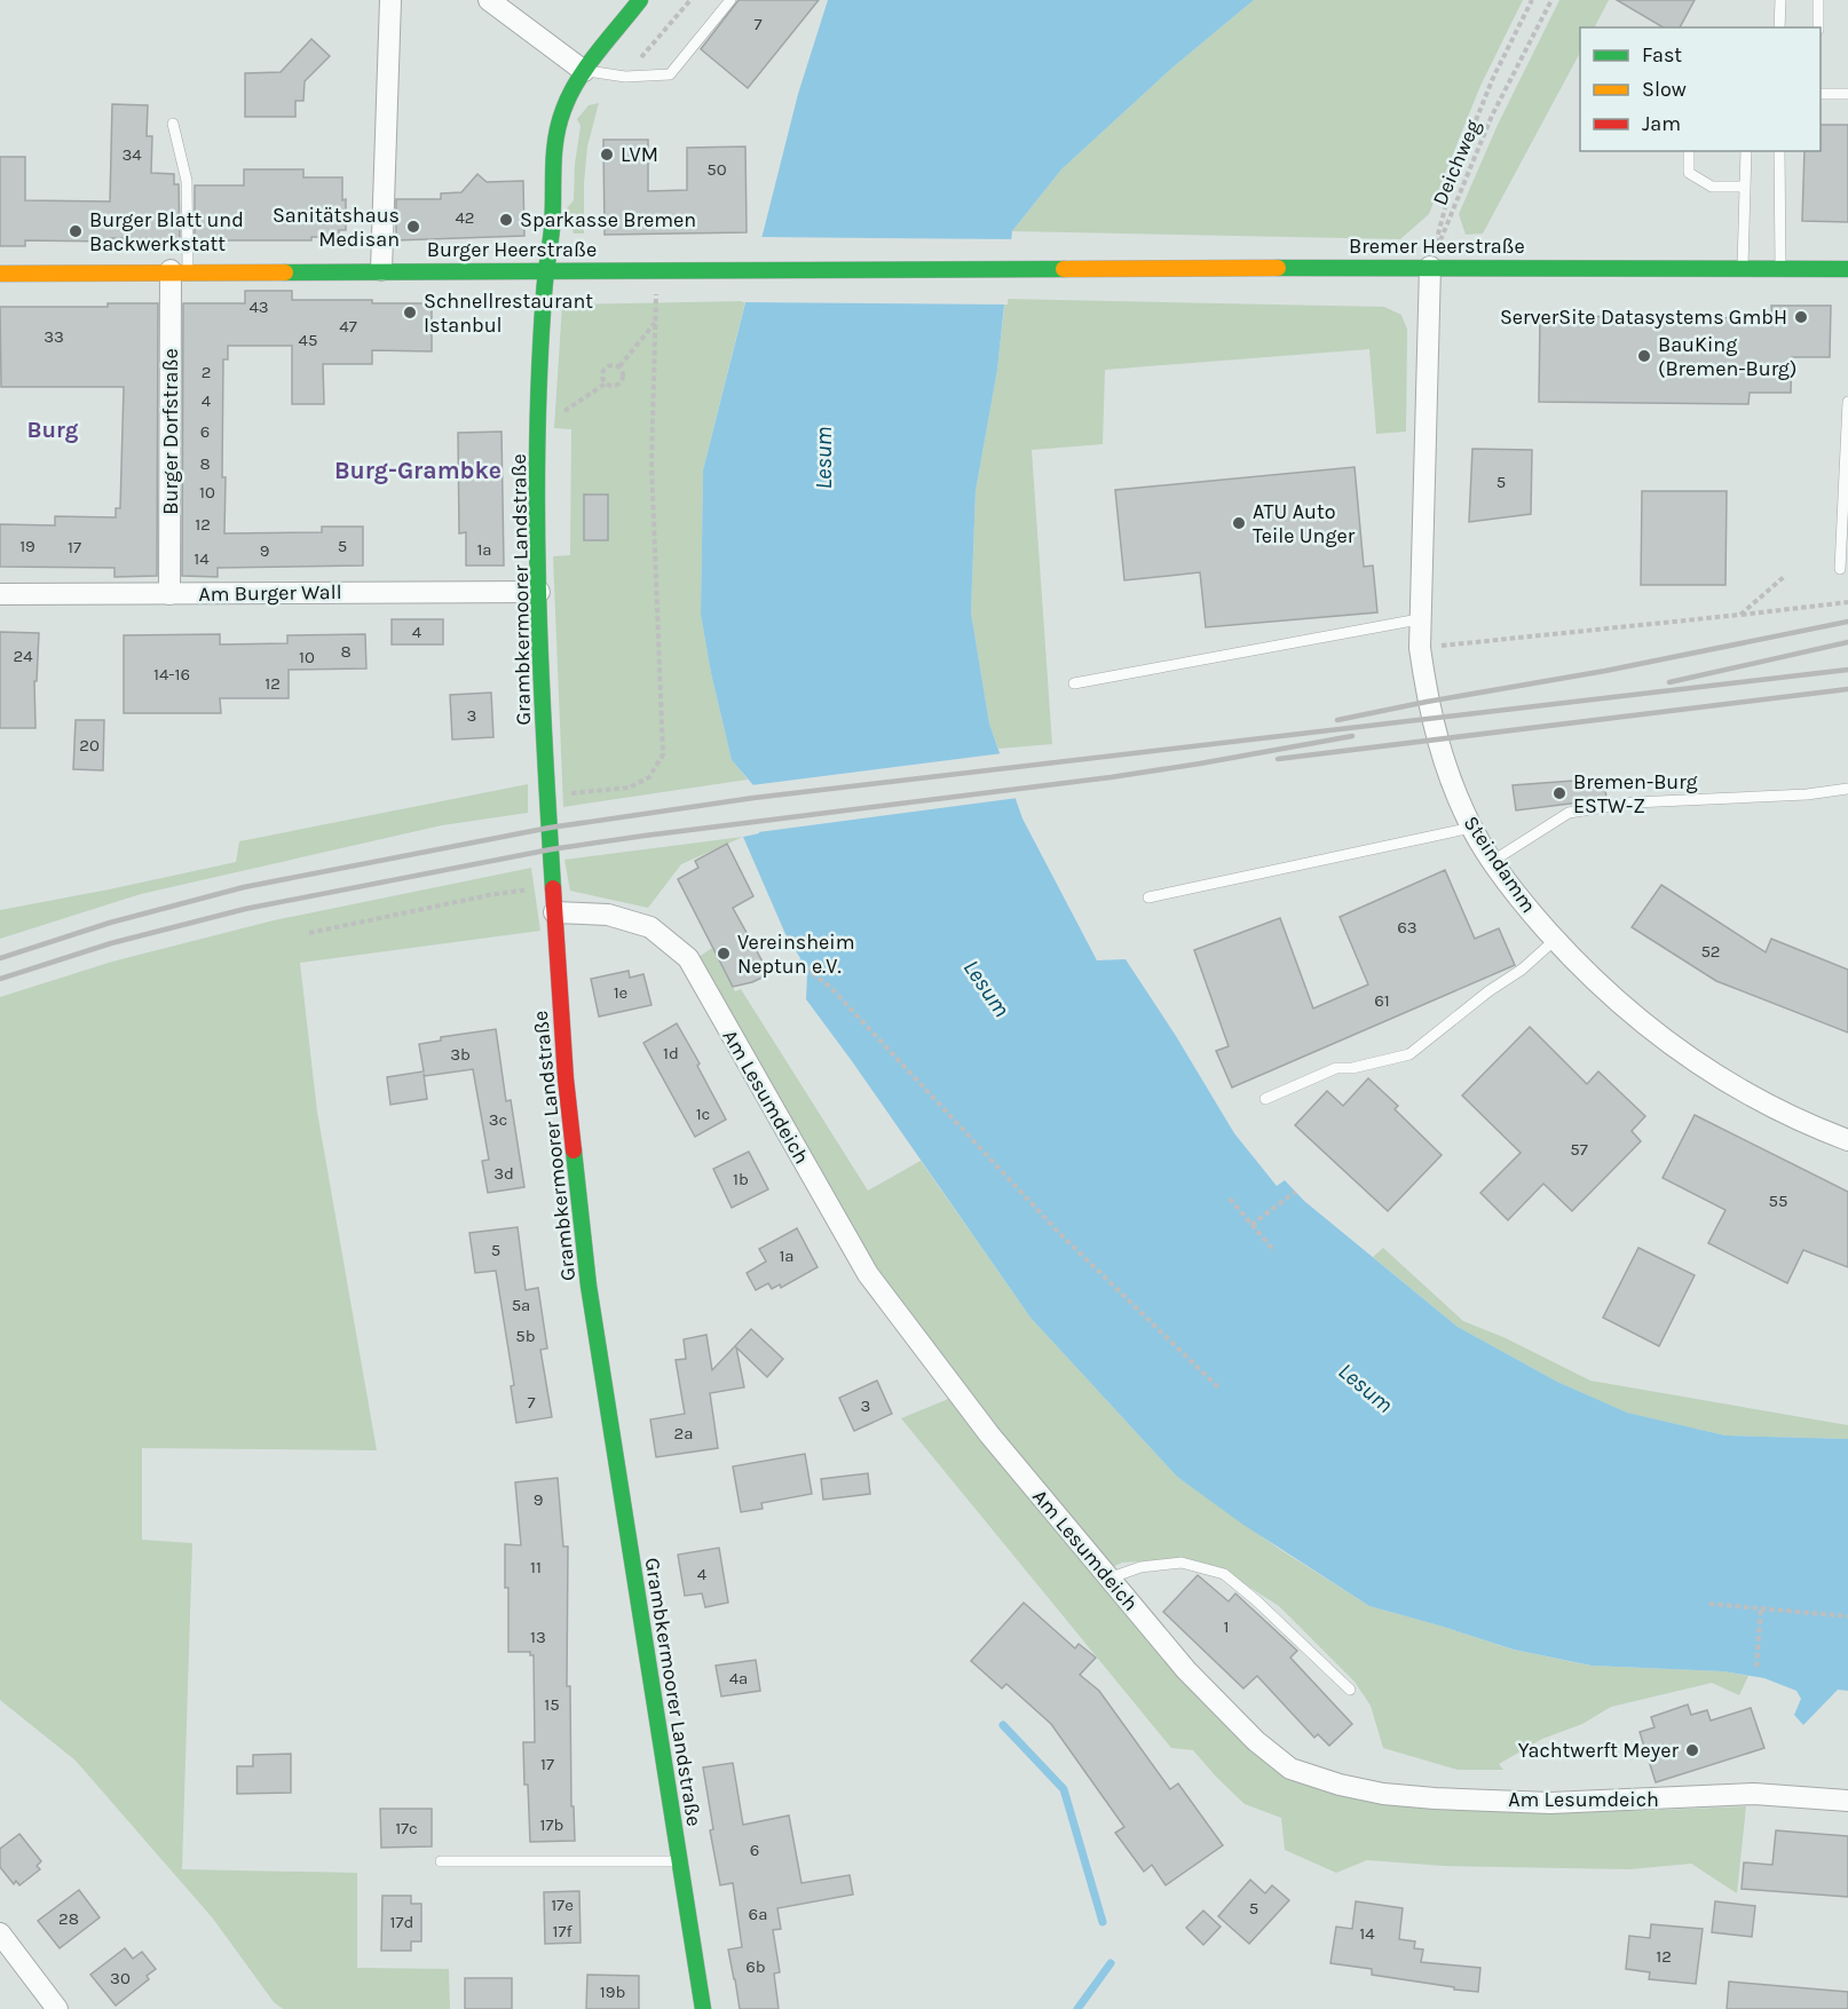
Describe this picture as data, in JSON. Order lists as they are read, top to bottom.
{
  "streets": {
    "street": [
      "Bremer Heerstraße",
      "Burger Heerstraße",
      "Burger Dorfstraße",
      "Grambkermoorer Landstraße",
      "Am Burger Wall",
      "Steindamm",
      "Am Lesumdeich"
    ],
    "path": ["Deichweg"]
  },
  "crossings": [
    ["Deichweg", "Bremer Heerstraße"],
    ["Deichweg", "Steindamm"],
    ["Bremer Heerstraße", "Burger Heerstraße"],
    ["Bremer Heerstraße", "Steindamm"],
    ["Burger Heerstraße", "Burger Dorfstraße"],
    ["Burger Heerstraße", "Grambkermoorer Landstraße"],
    ["Burger Dorfstraße", "Am Burger Wall"],
    ["Grambkermoorer Landstraße", "Am Burger Wall"],
    ["Grambkermoorer Landstraße", "Am Lesumdeich"]
  ],
  "districts": ["Burg", "Burg-Grambke"],
  "water": ["Lesum"],
  "places": [
    "LVM",
    "Sparkasse Bremen",
    "Sanitätshaus Medisan",
    "Burger Blatt und Backwerkstatt",
    "Schnellrestaurant Istanbul",
    "ServerSite Datasystems GmbH",
    "BauKing (Bremen-Burg)",
    "ATU Auto Teile Unger",
    "Bremen-Burg ESTW-Z",
    "Vereinsheim Neptun e.V.",
    "Yachtwerft Meyer"
  ],
  "house_numbers": [
    "7",
    "34",
    "50",
    "42",
    "43",
    "47",
    "33",
    "45",
    "2",
    "4",
    "6",
    "8",
    "5",
    "10",
    "12",
    "19",
    "5",
    "17",
    "1a",
    "9",
    "14",
    "4",
    "8",
    "24",
    "10",
    "14-16",
    "12",
    "3",
    "20",
    "63",
    "52",
    "1e",
    "61",
    "1d",
    "3b",
    "1c",
    "3c",
    "57",
    "3d",
    "1b",
    "55",
    "5",
    "1a",
    "5a",
    "5b",
    "7",
    "3",
    "2a",
    "9",
    "11",
    "4",
    "1",
    "13",
    "4a",
    "15",
    "17",
    "17b",
    "17c",
    "6",
    "17e",
    "5",
    "6a",
    "28",
    "17d",
    "17f",
    "14",
    "12",
    "6b",
    "30",
    "19b"
  ],
  "legend": ["Fast", "Slow", "Jam"]
}
